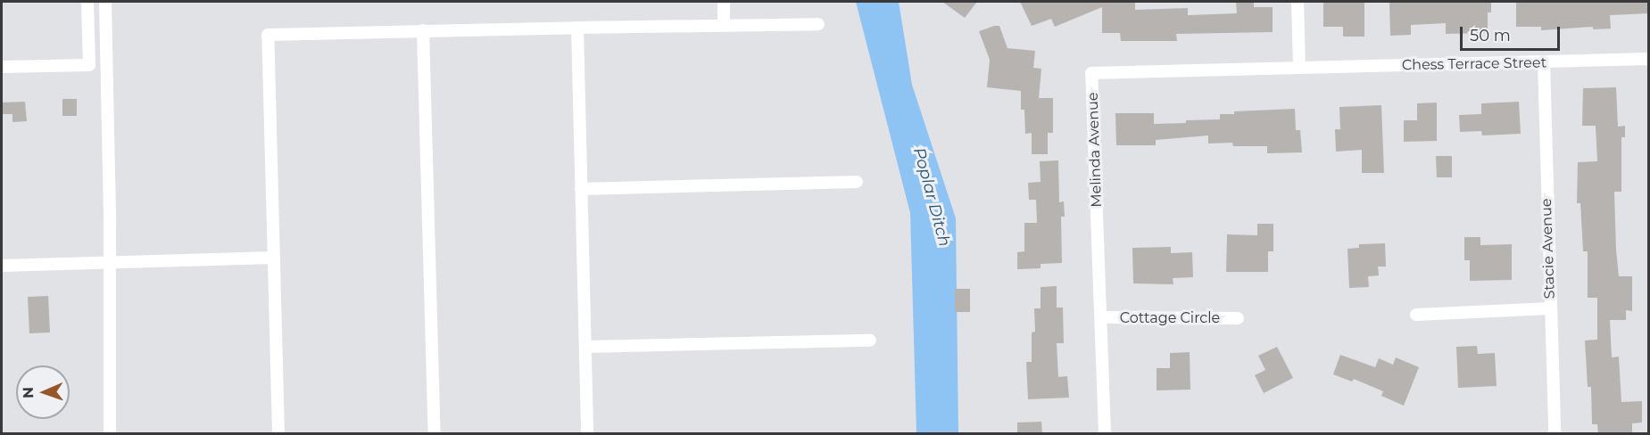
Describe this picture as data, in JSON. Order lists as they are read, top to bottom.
{
  "streets": {
    "street": [
      "Chess Terrace Street",
      "Melinda Avenue",
      "Stacie Avenue",
      "Cottage Circle"
    ]
  },
  "crossings": [
    ["Chess Terrace Street", "Melinda Avenue"],
    ["Chess Terrace Street", "Stacie Avenue"],
    ["Melinda Avenue", "Cottage Circle"]
  ],
  "water": ["Poplar Ditch"],
  "scale_bar": "50 m",
  "north": "left"
}
